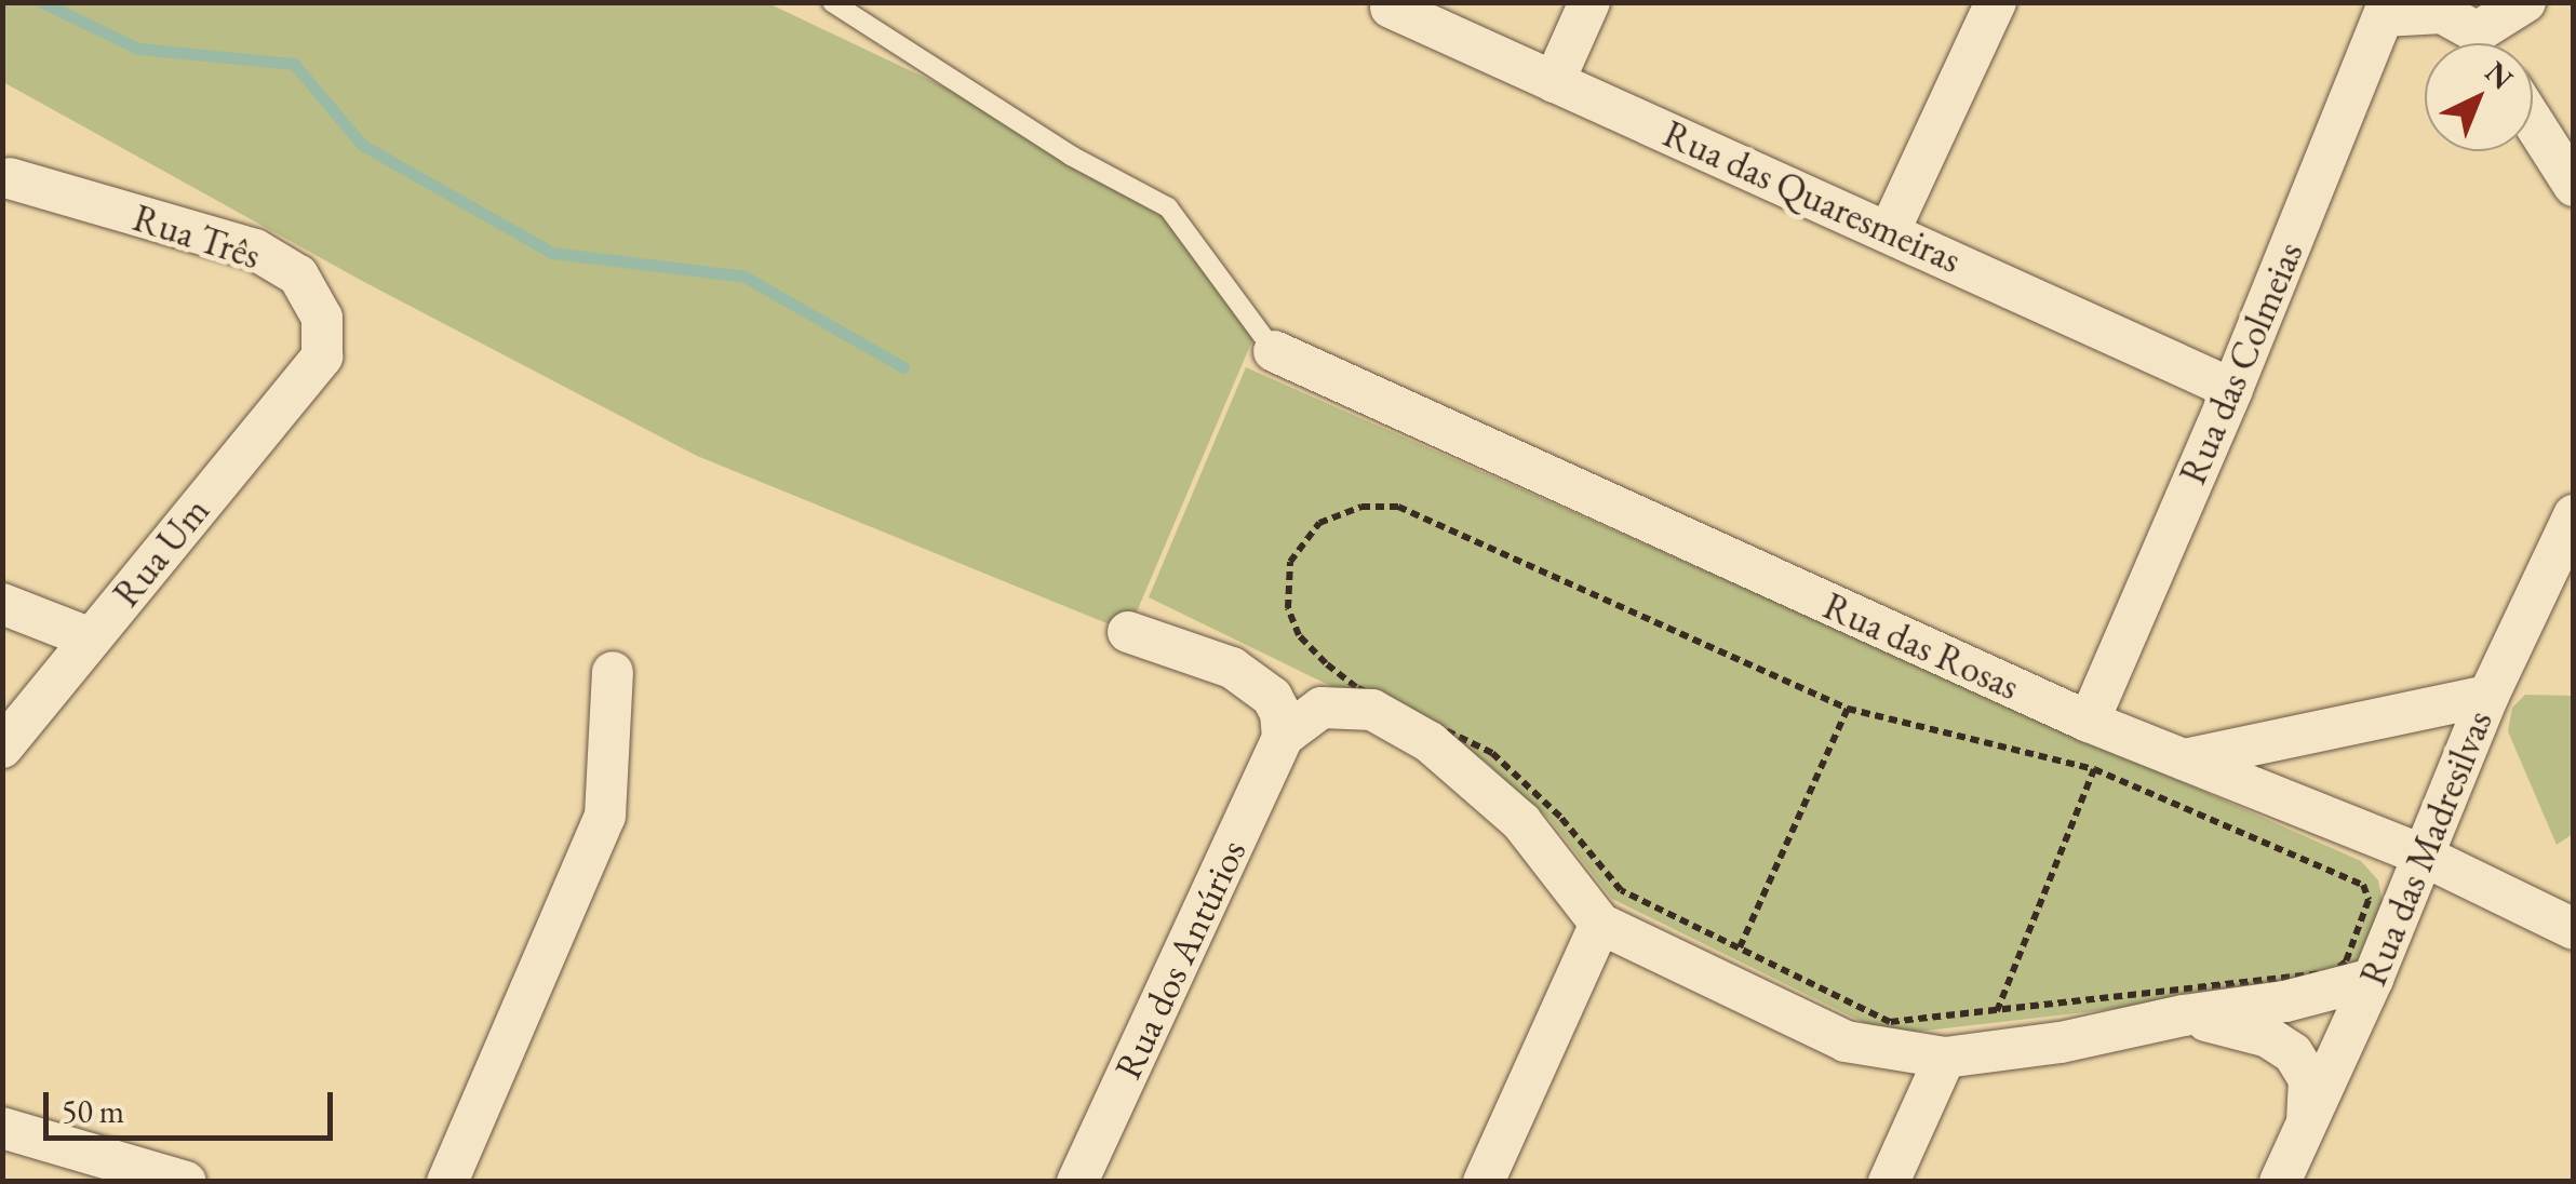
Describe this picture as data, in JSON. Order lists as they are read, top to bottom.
{
  "streets": {
    "street": [
      "Rua das Quaresmeiras",
      "Rua Três",
      "Rua das Colmeias",
      "Rua Um",
      "Rua das Rosas",
      "Rua das Madresilvas",
      "Rua dos Antúrios"
    ]
  },
  "crossings": [
    ["Rua das Quaresmeiras", "Rua das Colmeias"],
    ["Rua Três", "Rua Um"],
    ["Rua das Colmeias", "Rua das Rosas"],
    ["Rua das Rosas", "Rua das Madresilvas"]
  ],
  "scale_bar": "50 m",
  "north": "top right"
}
